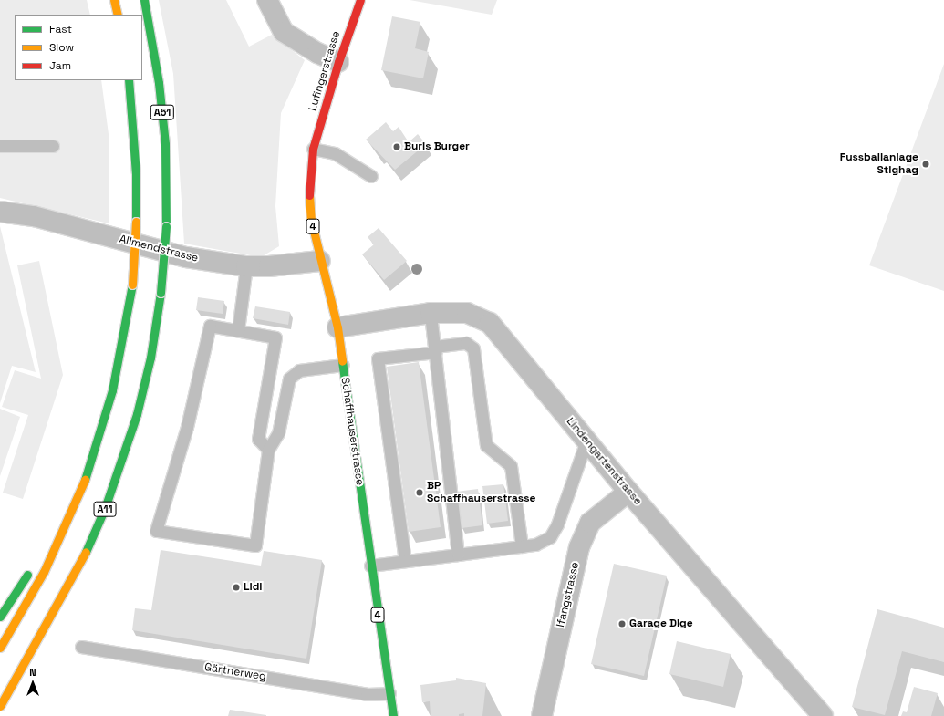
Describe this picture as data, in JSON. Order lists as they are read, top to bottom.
{
  "streets": {
    "main road": [
      "Lufingerstrasse",
      "A51",
      "4",
      "Schaffhauserstrasse",
      "A11"
    ],
    "street": ["Allmendstrasse", "Lindengartenstrasse", "Ifangstrasse"],
    "lane": ["Gärtnerweg"]
  },
  "crossings": [
    ["Lufingerstrasse", "Schaffhauserstrasse"],
    ["A51", "A11"],
    ["Allmendstrasse", "Schaffhauserstrasse"],
    ["Schaffhauserstrasse", "Lindengartenstrasse"],
    ["Schaffhauserstrasse", "Gärtnerweg"],
    ["Lindengartenstrasse", "Ifangstrasse"]
  ],
  "places": [
    "Buris Burger",
    "Fussballanlage Stighag",
    "BP Schaffhauserstrasse",
    "Lidl",
    "Garage Dige"
  ],
  "legend": ["Fast", "Slow", "Jam"],
  "north": "top"
}
